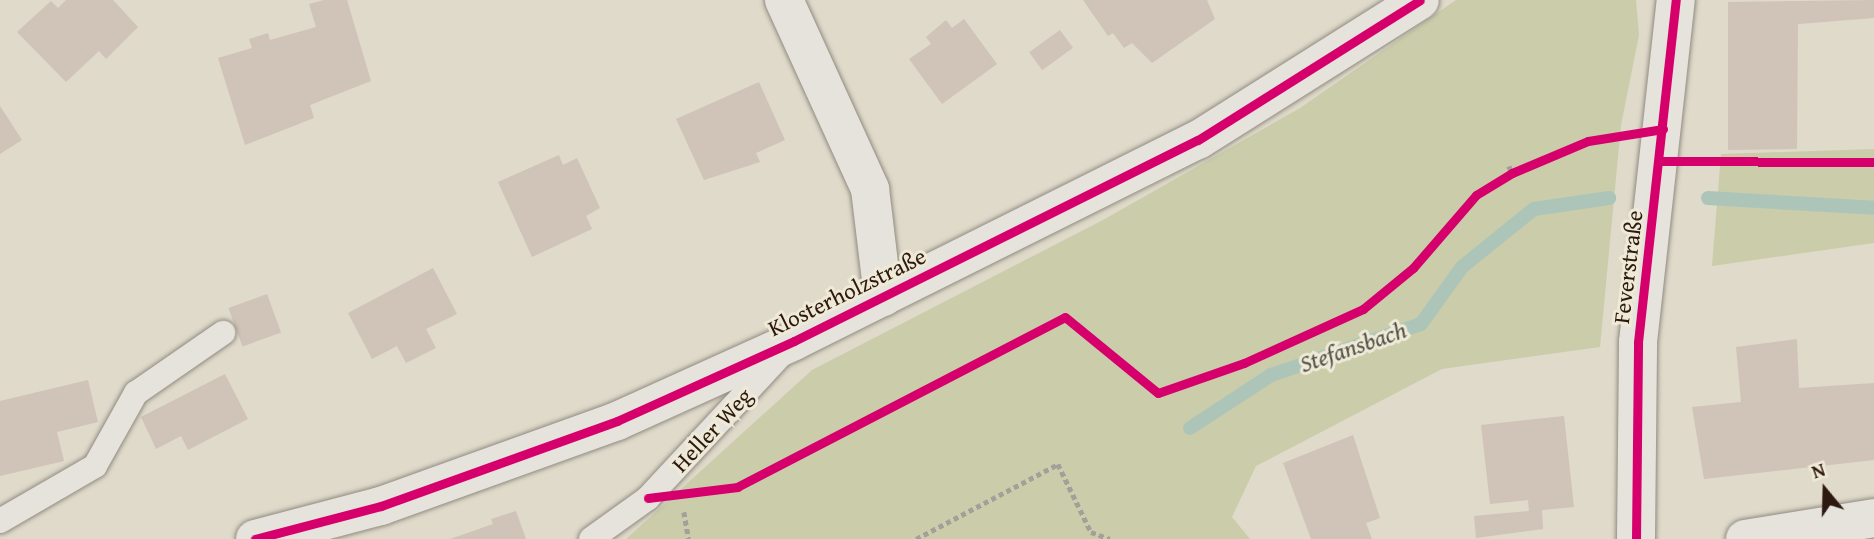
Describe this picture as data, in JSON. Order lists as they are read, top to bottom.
{
  "streets": {
    "street": ["Feverstraße", "Klosterholzstraße"],
    "lane": ["Heller Weg"]
  },
  "crossings": [
    ["Klosterholzstraße", "Heller Weg"]
  ],
  "water": ["Stefansbach"],
  "north": "top"
}
